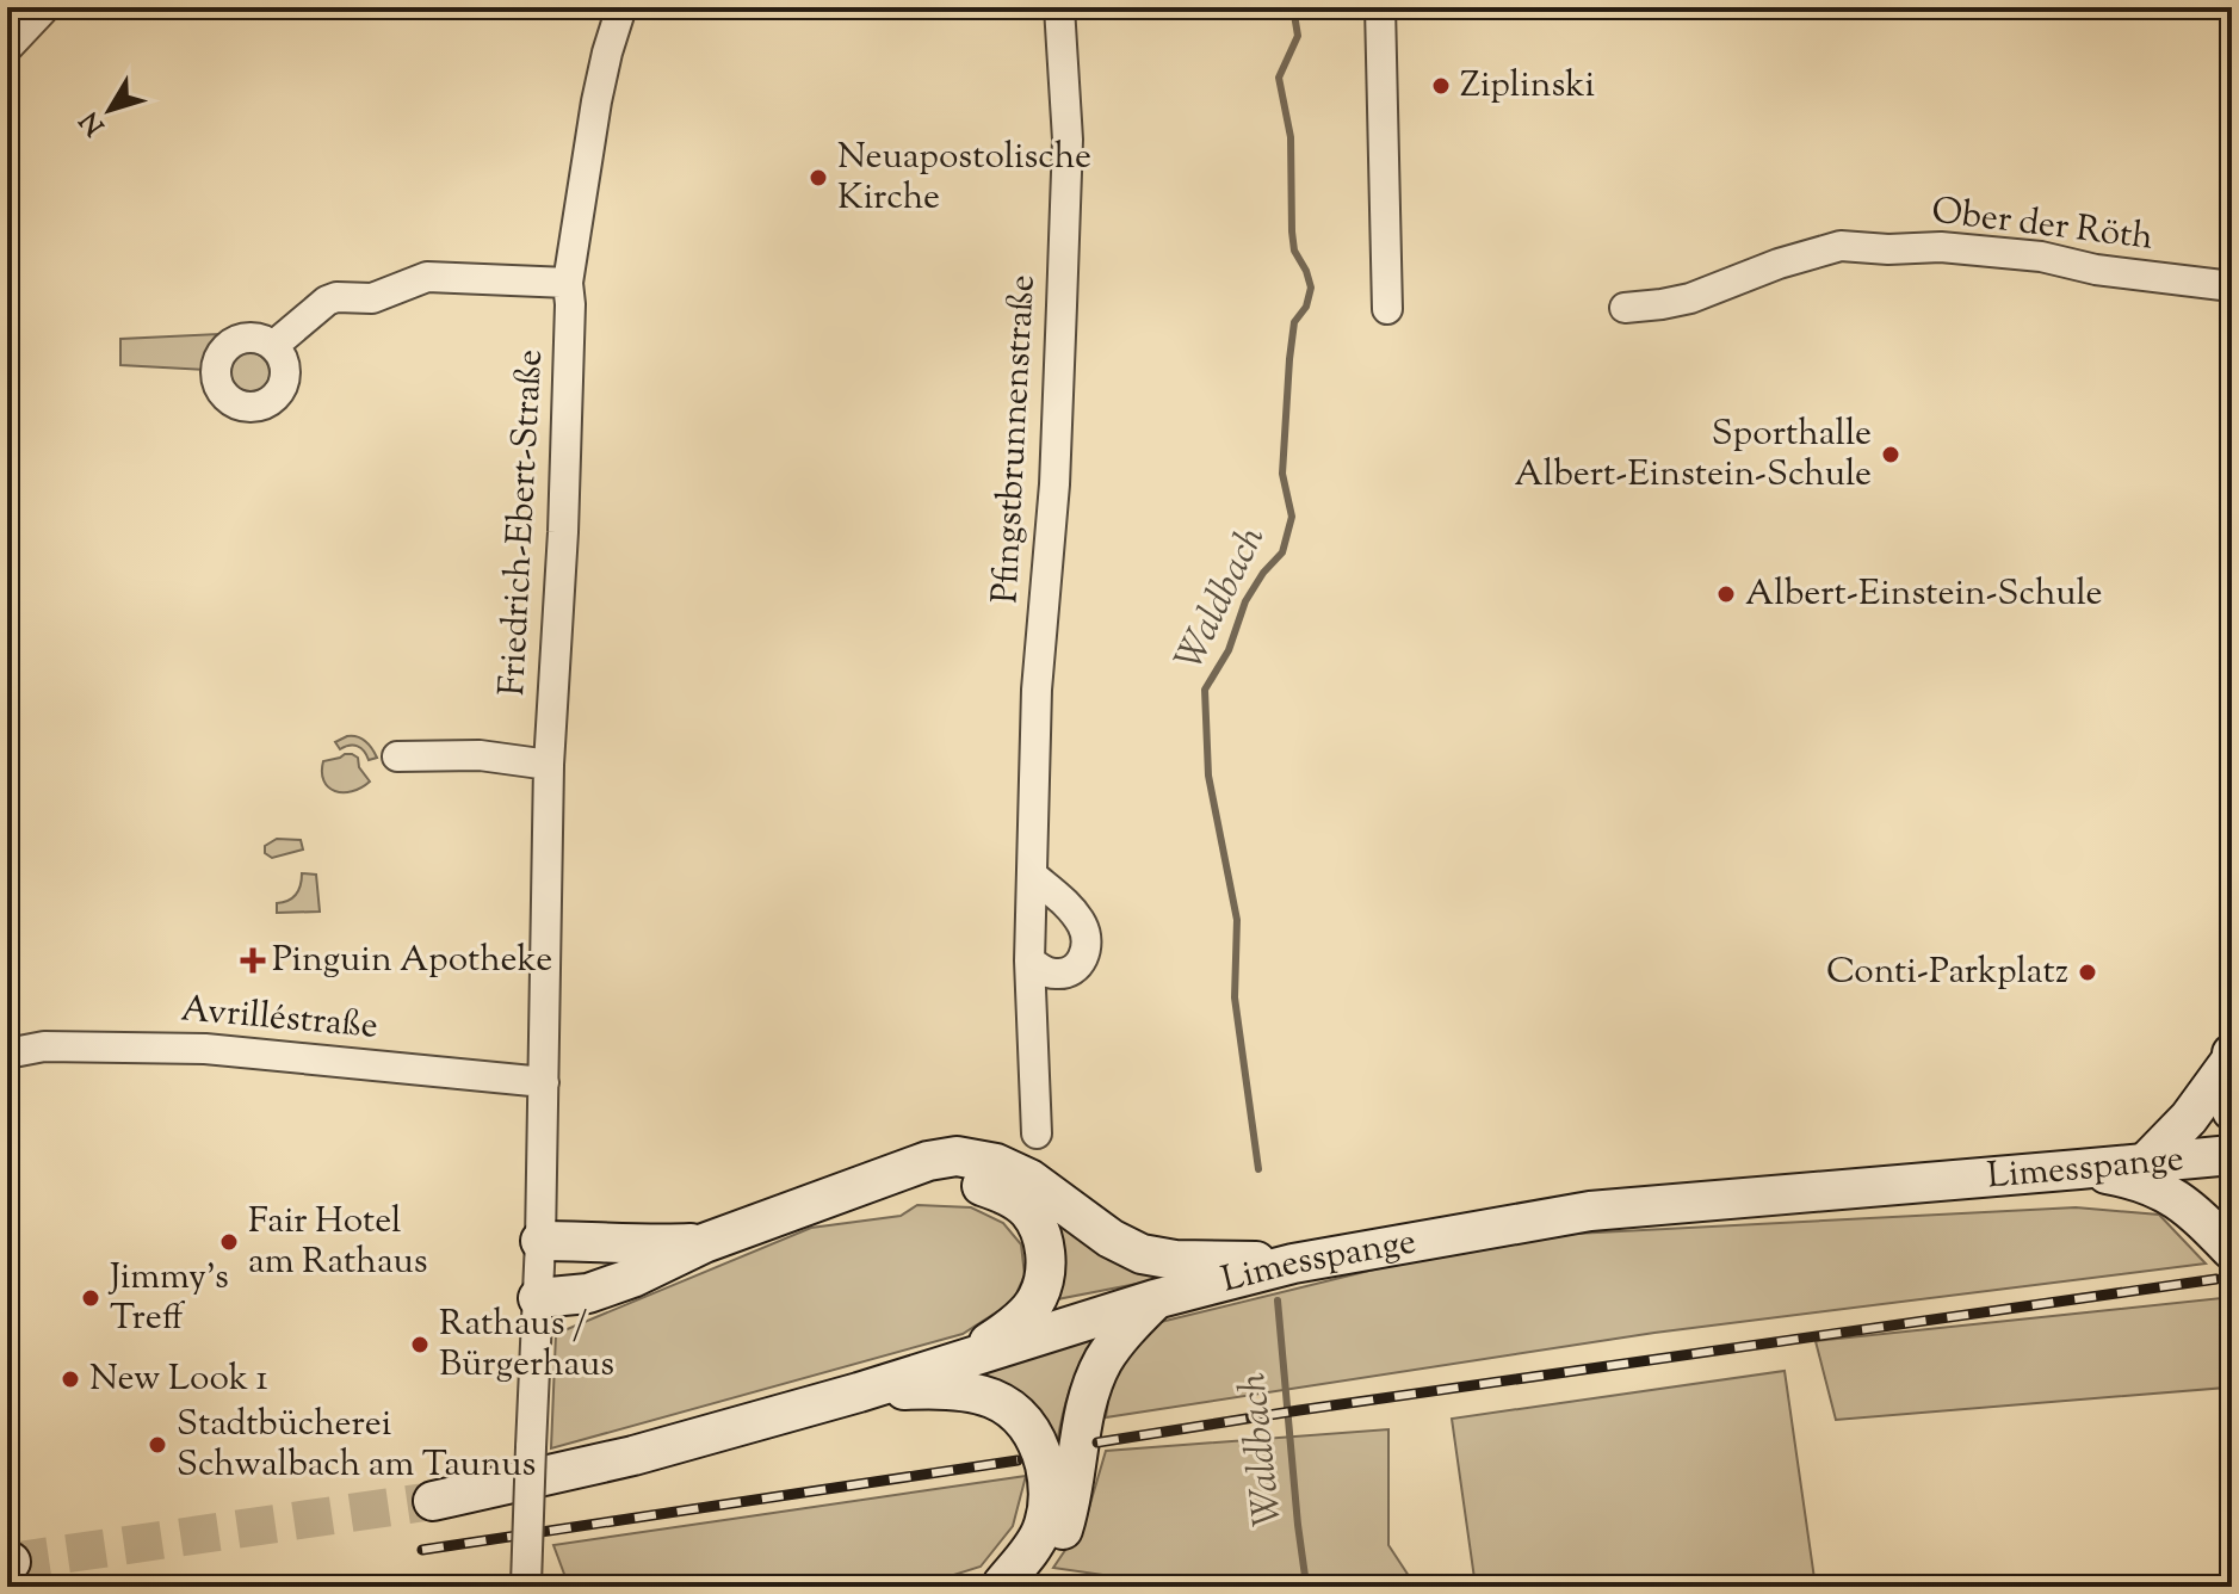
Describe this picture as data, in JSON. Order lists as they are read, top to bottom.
{
  "streets": {
    "main road": ["Limesspange"],
    "street": [
      "Ober der Röth",
      "Pfingstbrunnenstraße",
      "Friedrich-Ebert-Straße",
      "Avrilléstraße"
    ]
  },
  "crossings": [
    ["Friedrich-Ebert-Straße", "Avrilléstraße"]
  ],
  "water": ["Waldbach"],
  "places": {
    "other": [
      "Ziplinski",
      "Neuapostolische Kirche",
      "Sporthalle Albert-Einstein-Schule",
      "Albert-Einstein-Schule",
      "Conti-Parkplatz",
      "Fair Hotel am Rathaus",
      "Jimmy's Treff",
      "Rathaus / Bürgerhaus",
      "New Look 1",
      "Stadtbücherei Schwalbach am Taunus"
    ],
    "health": ["Pinguin Apotheke"]
  },
  "north": "bottom left"
}
